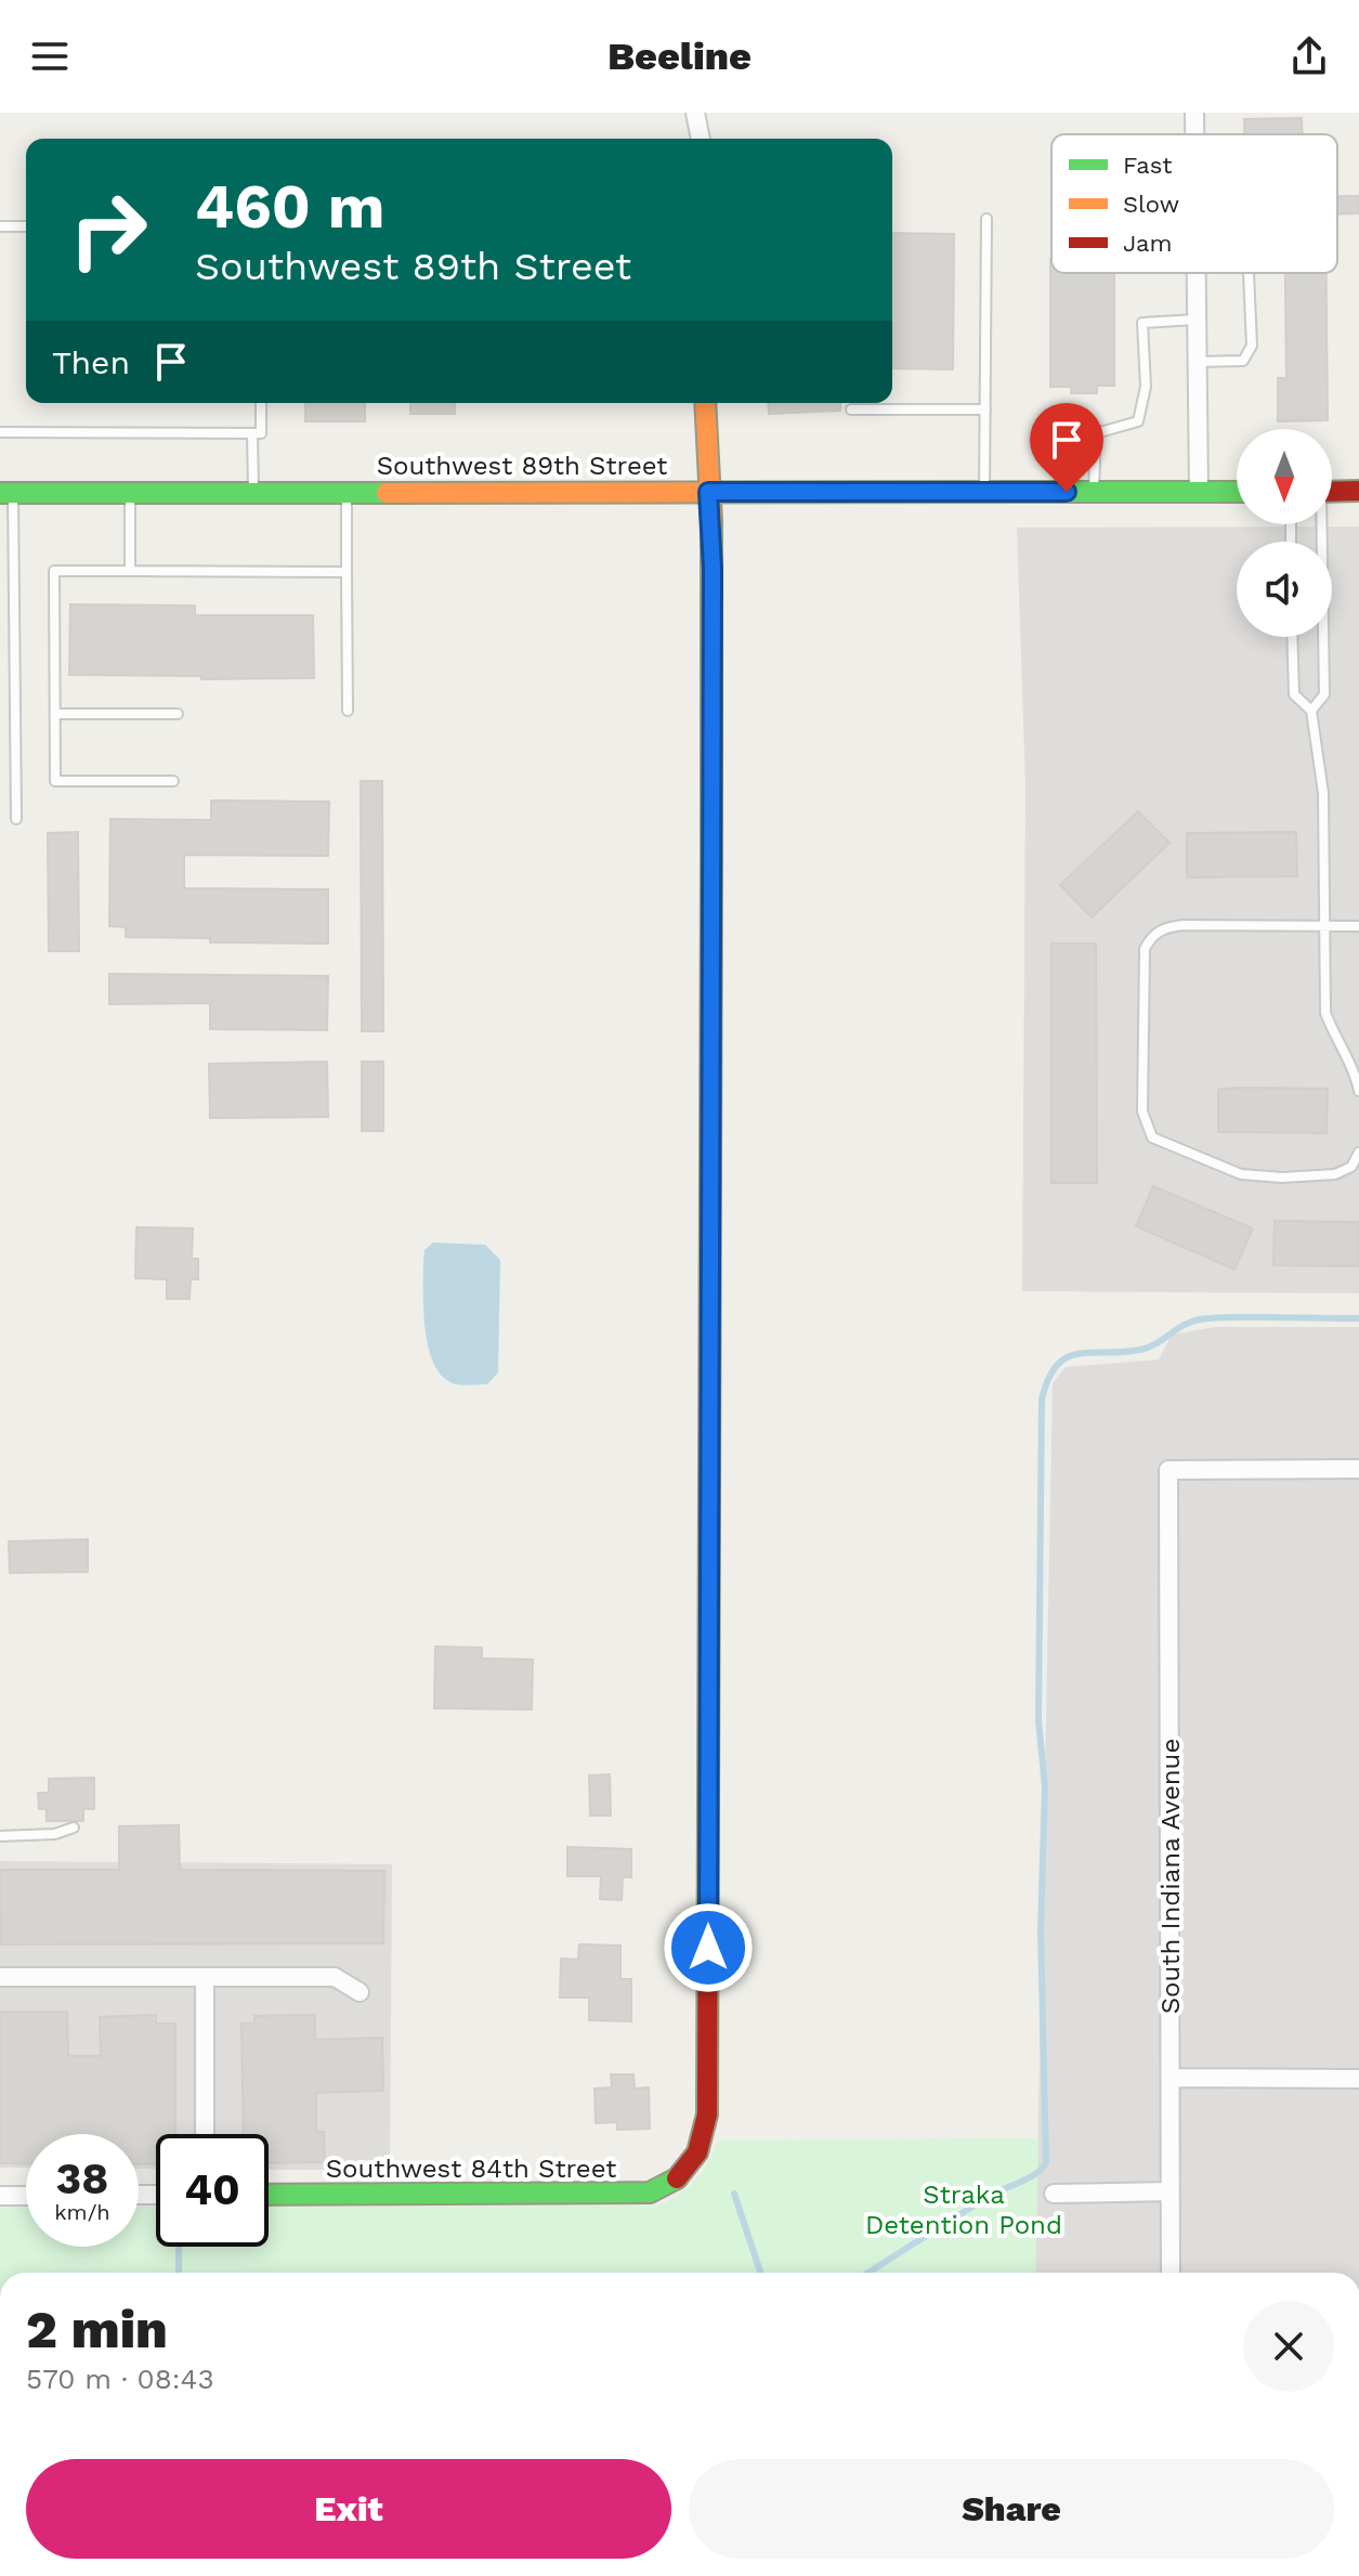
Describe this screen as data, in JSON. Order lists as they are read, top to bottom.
{
  "streets": {
    "street": ["Southwest 89th Street", "South Indiana Avenue", "Southwest 84th Street"]
  },
  "crossings": [
    ["Southwest 89th Street", "Southwest 84th Street"]
  ],
  "parks": ["Straka Detention Pond"],
  "legend": ["Fast", "Slow", "Jam"],
  "north": "bottom",
  "page": {
    "header": "Beeline",
    "turn": ["460 m", "Southwest 89th Street"],
    "then": "Then",
    "speed": "38 km/h",
    "limit": "40",
    "heading": ["2 min", "570 m · 08:43"],
    "buttons": ["Exit", "Share"]
  }
}
